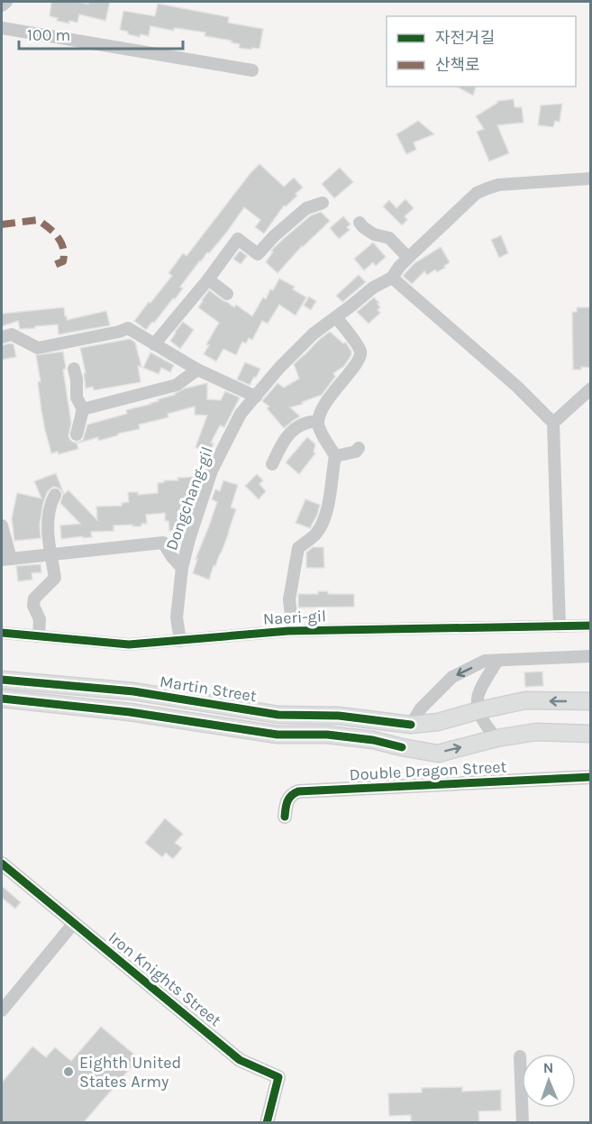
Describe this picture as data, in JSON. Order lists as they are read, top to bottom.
{
  "streets": {
    "main road": ["Martin Street"],
    "street": [
      "Dongchang-gil",
      "Naeri-gil",
      "Double Dragon Street",
      "Iron Knights Street"
    ]
  },
  "crossings": [
    ["Dongchang-gil", "Naeri-gil"]
  ],
  "places": ["Eighth United States Army"],
  "legend": ["자전거길", "산책로"],
  "scale_bar": "100 m",
  "north": "top"
}
